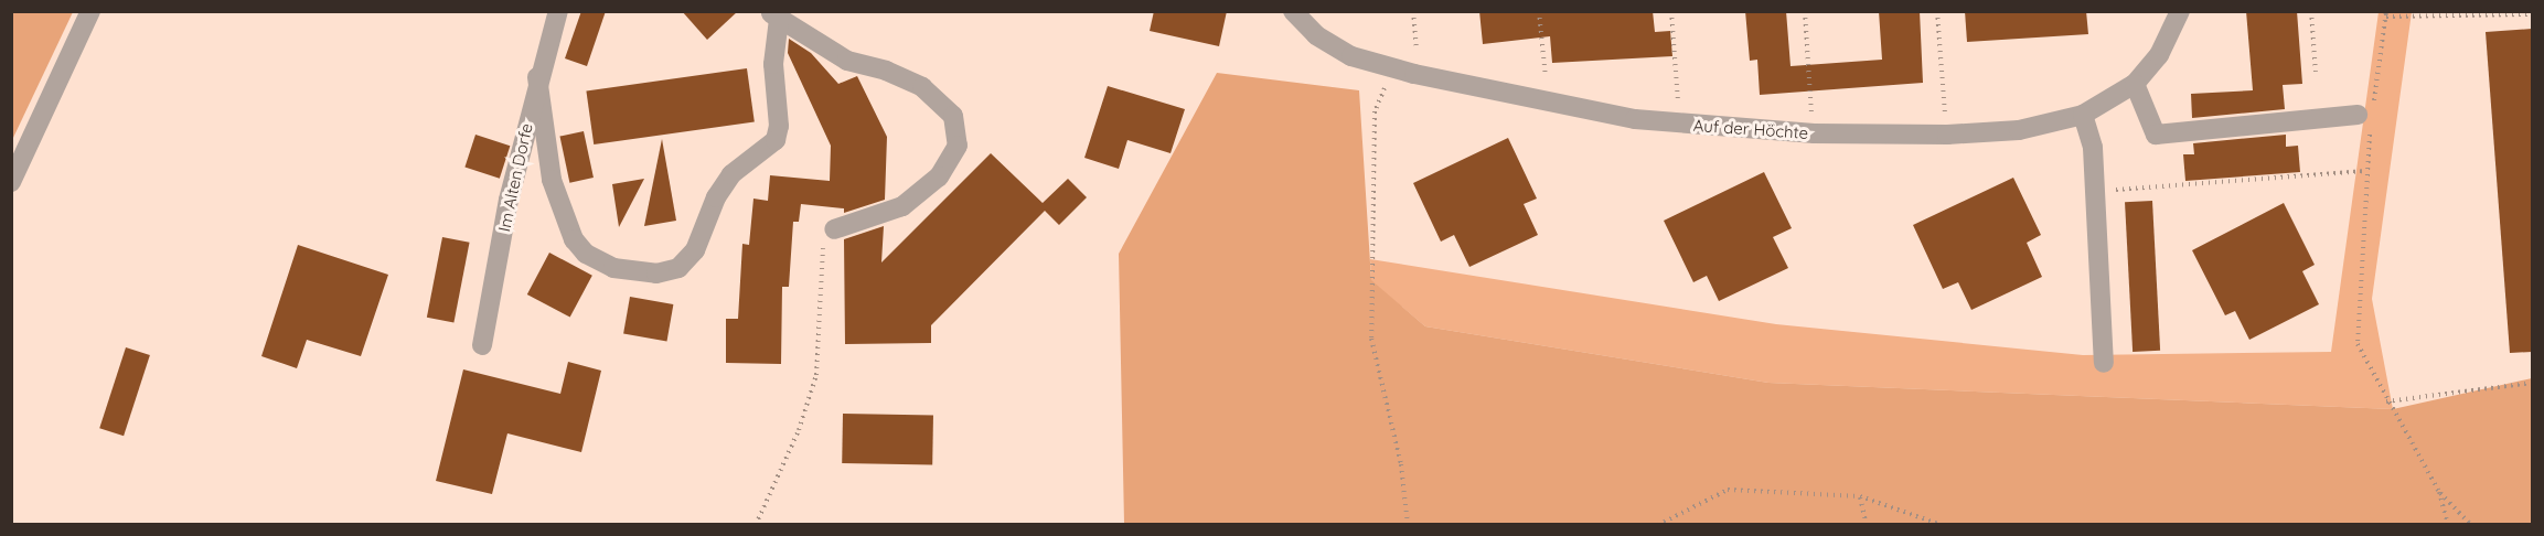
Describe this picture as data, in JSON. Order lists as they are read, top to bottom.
{
  "streets": {
    "street": ["Auf der Höchte", "Im Alten Dorfe"]
  }
}
